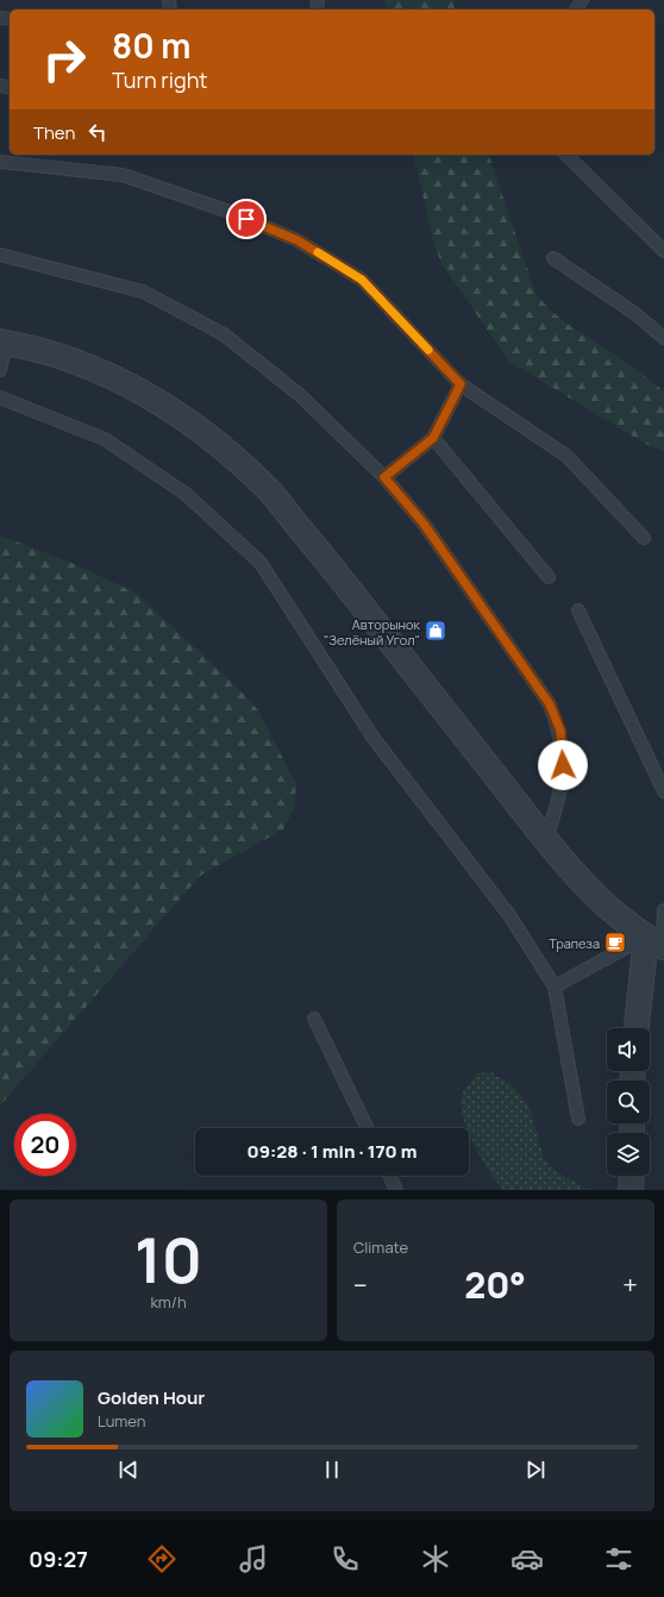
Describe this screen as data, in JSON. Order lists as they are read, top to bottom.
{
  "places": {
    "shop": ["Авторынок \"Зелёный Угол\""],
    "cafe": ["Трапеза"]
  },
  "page": {
    "turn": ["80 m", "Turn right"],
    "then": "Then",
    "limit": "20",
    "trip": "09:28 · 1 min · 170 m",
    "tile": [
      ["10", "km/h"],
      "Climate"
    ],
    "heat": ["−", "20°", "+"],
    "song": ["Golden Hour", "Lumen"],
    "tabs": "09:27"
  }
}
